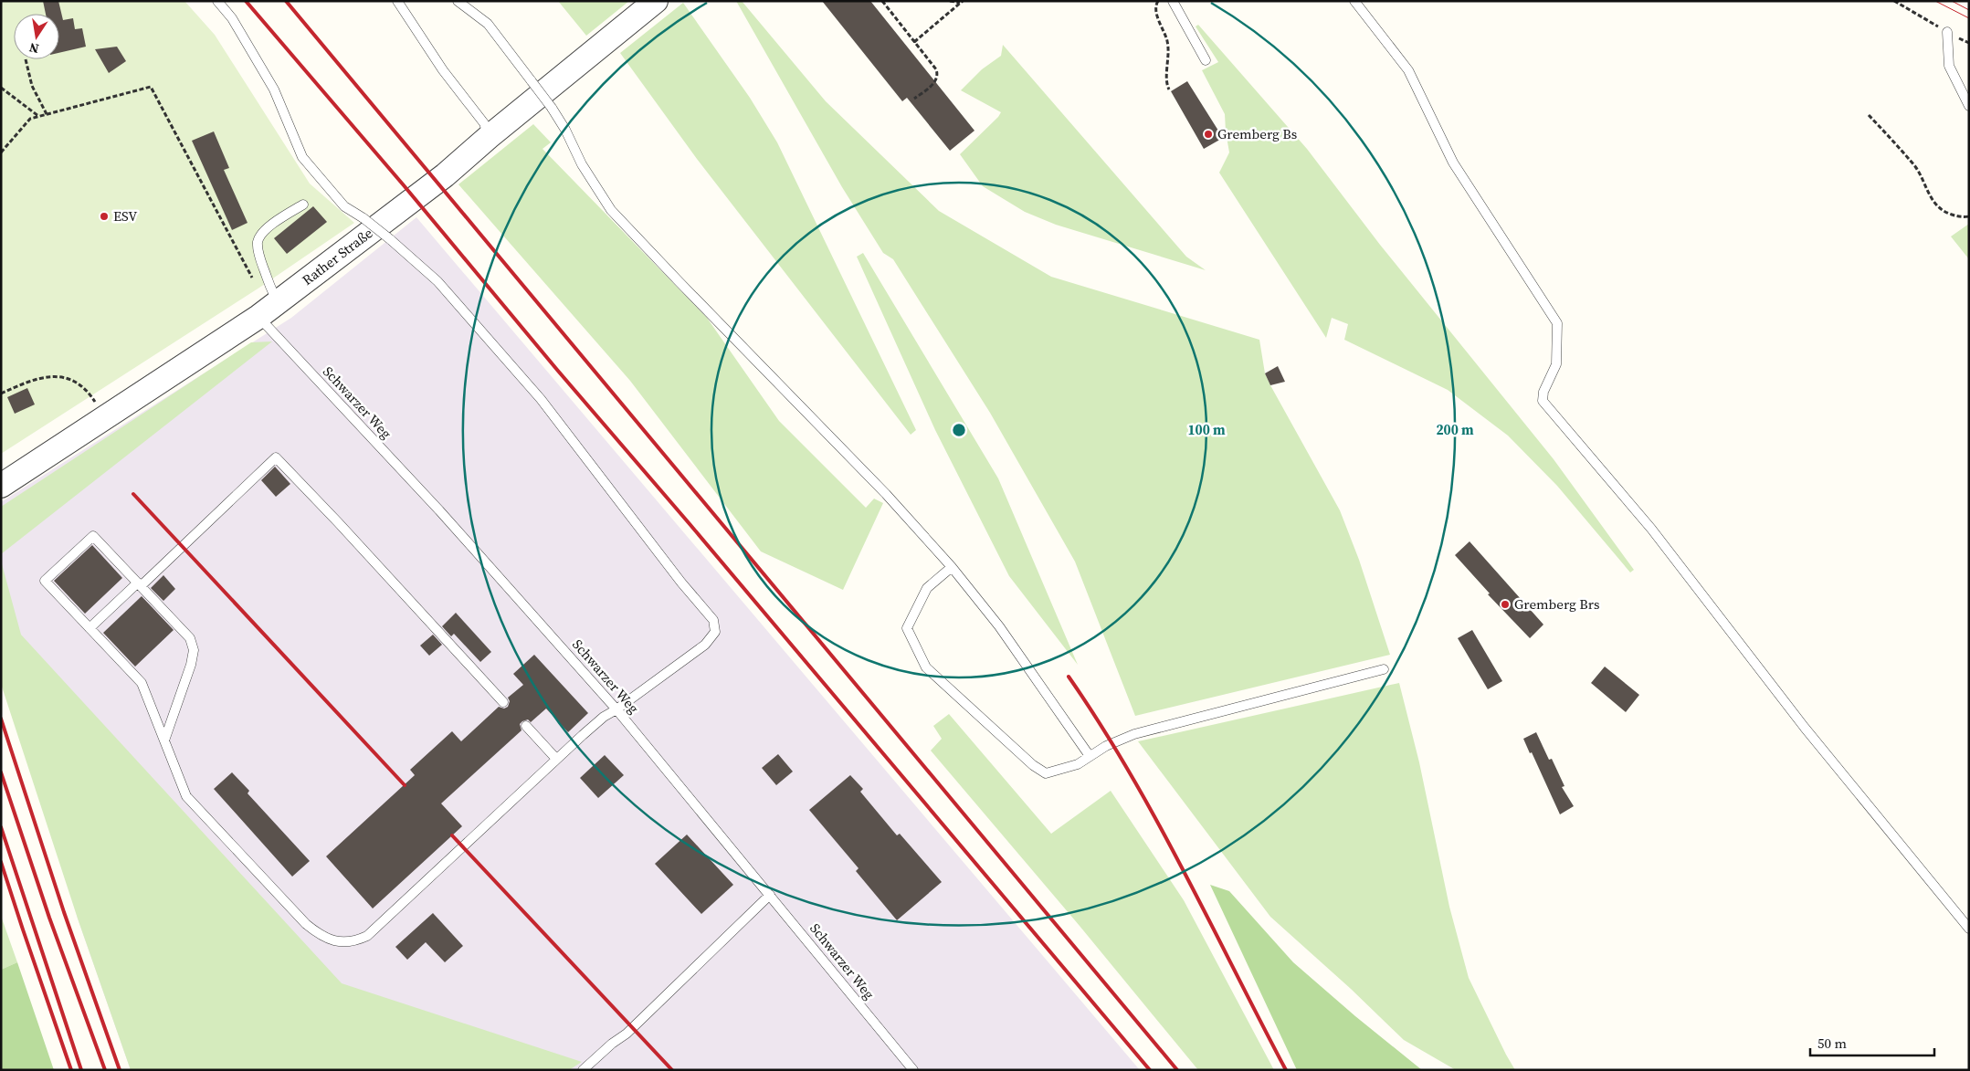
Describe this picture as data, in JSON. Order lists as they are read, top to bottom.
{
  "streets": {
    "street": ["Rather Straße"],
    "lane": ["Schwarzer Weg"]
  },
  "crossings": [
    ["Rather Straße", "Schwarzer Weg"]
  ],
  "places": ["Gremberg Bs", "ESV", "Gremberg Brs"],
  "scale_bar": "50 m",
  "north": "bottom",
  "rings": ["100 m", "200 m"]
}
